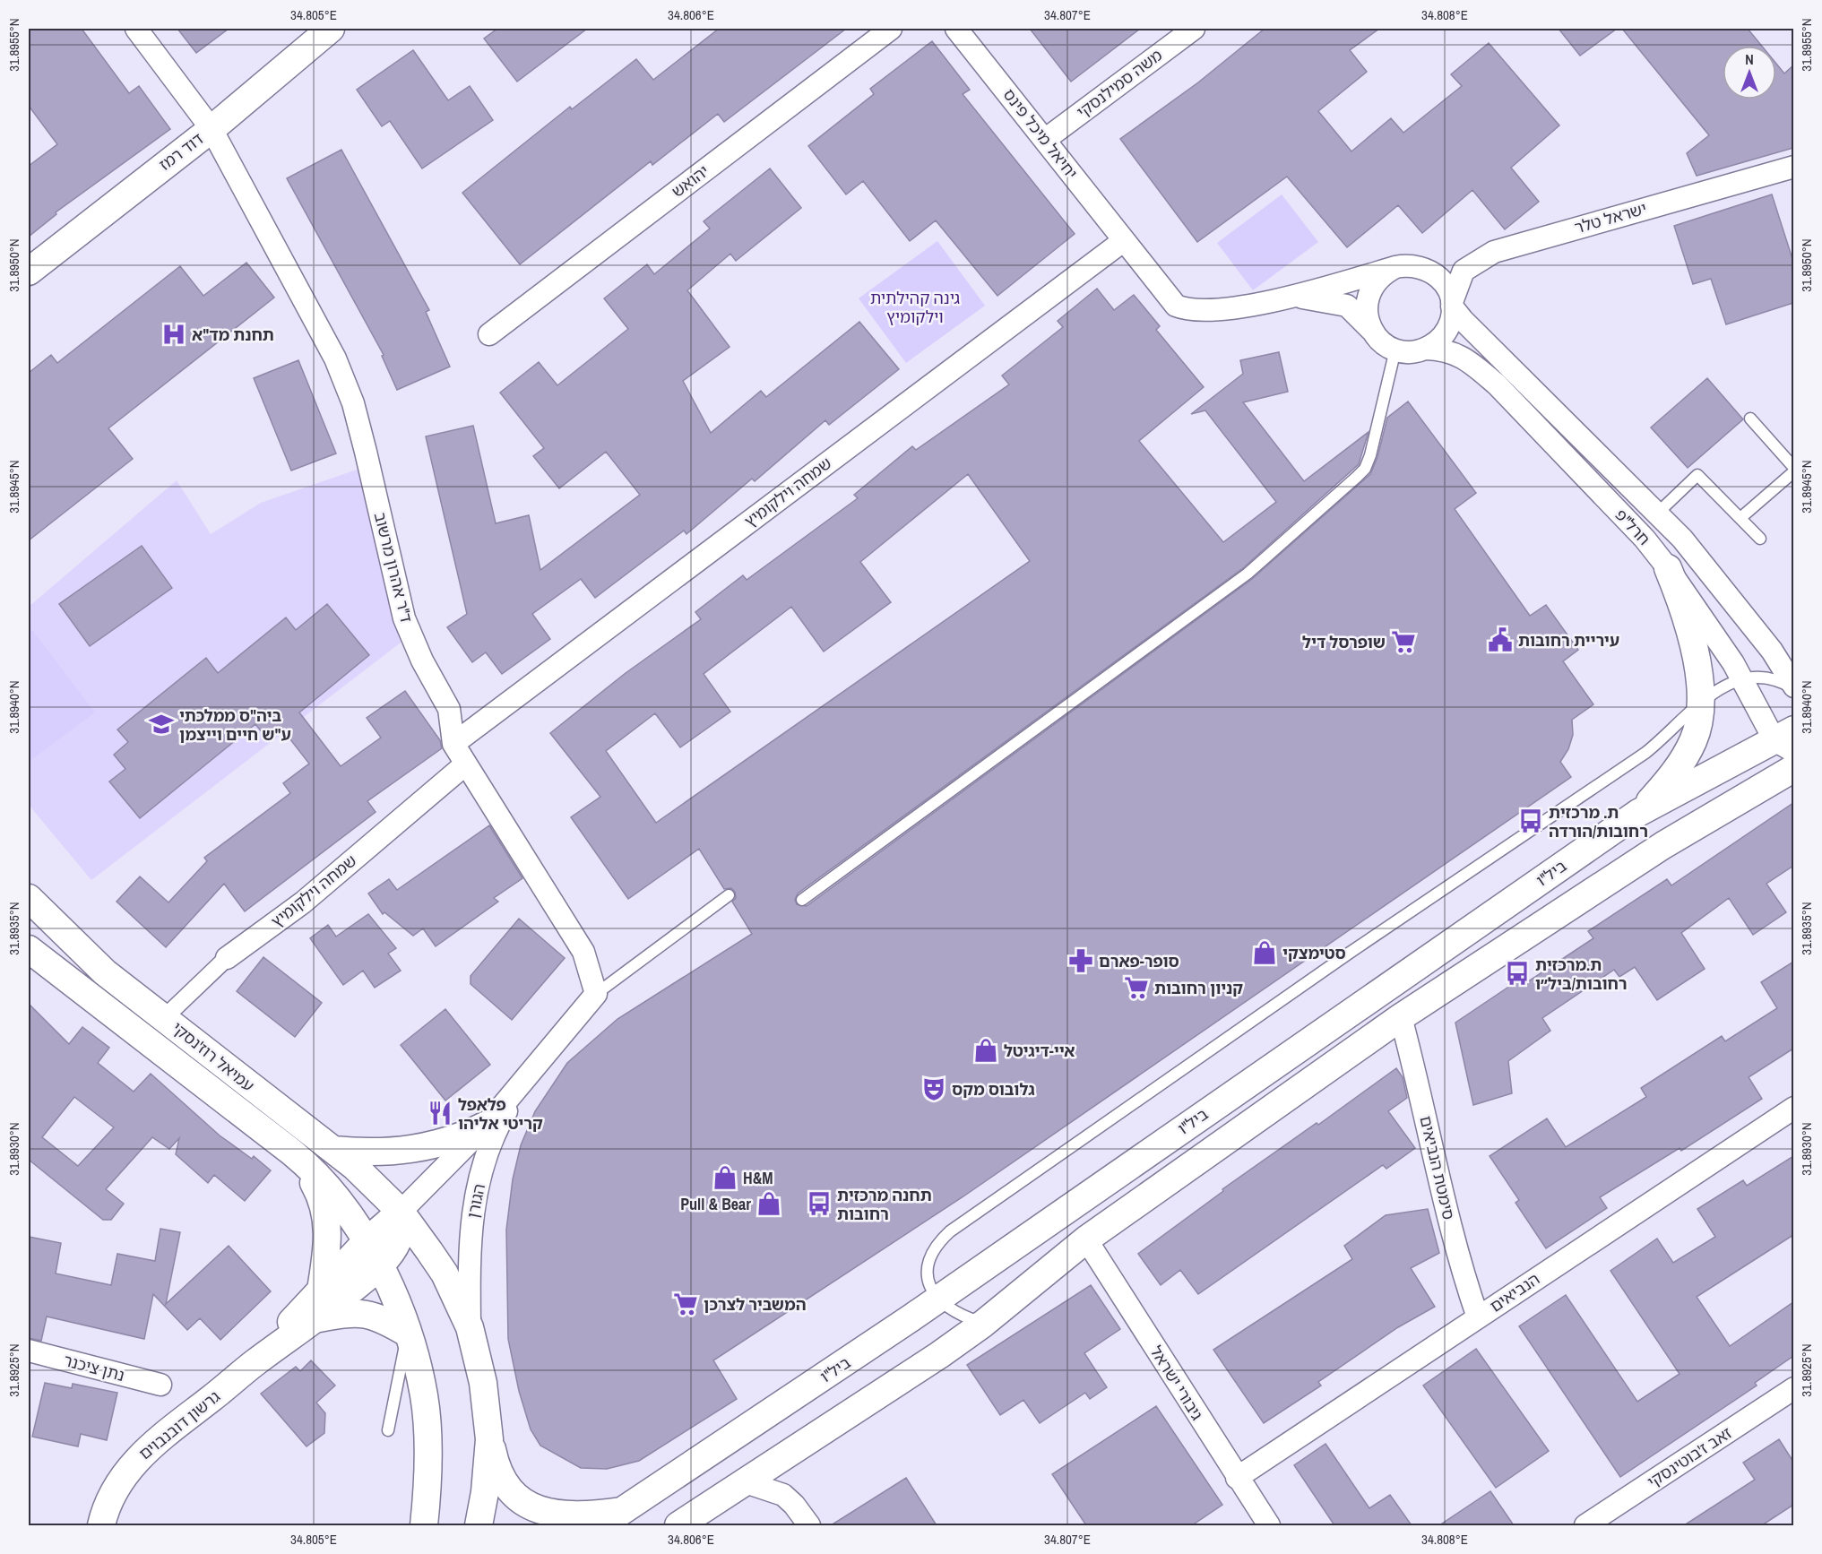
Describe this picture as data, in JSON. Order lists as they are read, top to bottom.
{
  "streets": {
    "street": [
      "משה סמילנסקי",
      "יחיאל מיכל פינס",
      "דוד רמז",
      "יהואש",
      "ישראל טלר",
      "שמחה וילקומיץ",
      "חרל\"פ",
      "ד\"ר אהרון מרשוב",
      "ביל\"ו",
      "עמיאל רוז'נסקי",
      "סימטת הנביאים",
      "הגורן",
      "הנביאים",
      "נתן ציכנר",
      "גיבורי ישראל",
      "גרשון דובנבוים",
      "זאב ז'בוטינסקי"
    ]
  },
  "crossings": [
    ["משה סמילנסקי", "יחיאל מיכל פינס"],
    ["יחיאל מיכל פינס", "שמחה וילקומיץ"],
    ["דוד רמז", "ד\"ר אהרון מרשוב"],
    ["ישראל טלר", "חרל\"פ"],
    ["שמחה וילקומיץ", "ד\"ר אהרון מרשוב"],
    ["שמחה וילקומיץ", "עמיאל רוז'נסקי"],
    ["חרל\"פ", "ביל\"ו"],
    ["ד\"ר אהרון מרשוב", "הגורן"],
    ["עמיאל רוז'נסקי", "הגורן"],
    ["עמיאל רוז'נסקי", "גרשון דובנבוים"],
    ["סימטת הנביאים", "הנביאים"],
    ["הגורן", "גרשון דובנבוים"],
    ["הנביאים", "גיבורי ישראל"]
  ],
  "parks": ["גינה קהילתית וילקומיץ"],
  "places": {
    "hospital": ["תחנת מד\"א"],
    "public building": ["עיריית רחובות"],
    "supermarket": ["שופרסל דיל", "קניון רחובות", "המשביר לצרכן"],
    "school or university": ["ביה\"ס ממלכתי ע\"ש חיים וייצמן"],
    "bus stop": ["ת. מרכזית רחובות/הורדה", "ת.מרכזית רחובות/ביל״ו", "תחנה מרכזית רחובות"],
    "shop": [
      "סטימצקי",
      "איי-דיגיטל",
      "H&M",
      "Pull & Bear"
    ],
    "pharmacy": ["סופר-פארם"],
    "theatre": ["גלובוס מקס"],
    "restaurant": ["פלאפל קריטי אליהו"]
  },
  "north": "top",
  "coordinates": [
    "34.805°E",
    "34.806°E",
    "34.807°E",
    "34.808°E",
    "31.8955°N",
    "31.8950°N",
    "31.8945°N",
    "31.8940°N",
    "31.8935°N",
    "31.8930°N",
    "31.8925°N"
  ]
}
